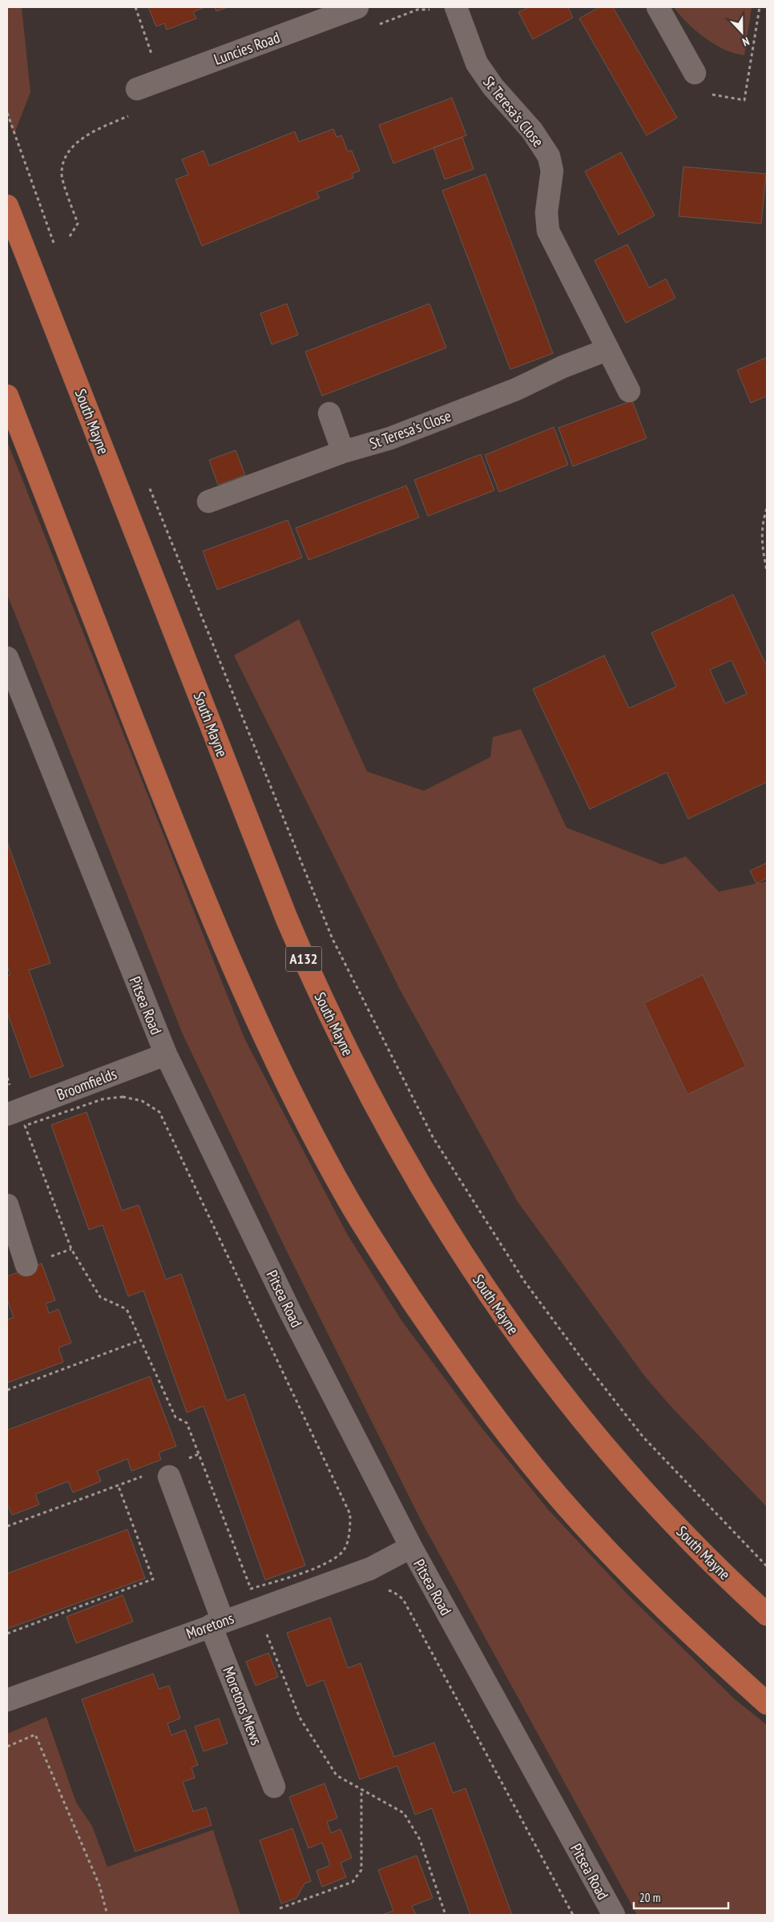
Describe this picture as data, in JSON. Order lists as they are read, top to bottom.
{
  "streets": {
    "main road": ["South Mayne", "A132"],
    "street": [
      "Luncies Road",
      "St Teresa's Close",
      "Pitsea Road",
      "Broomfields",
      "Moretons",
      "Moretons Mews"
    ]
  },
  "crossings": [
    ["Pitsea Road", "Broomfields"],
    ["Pitsea Road", "Moretons"],
    ["Moretons", "Moretons Mews"]
  ],
  "scale_bar": "20 m",
  "north": "bottom"
}
